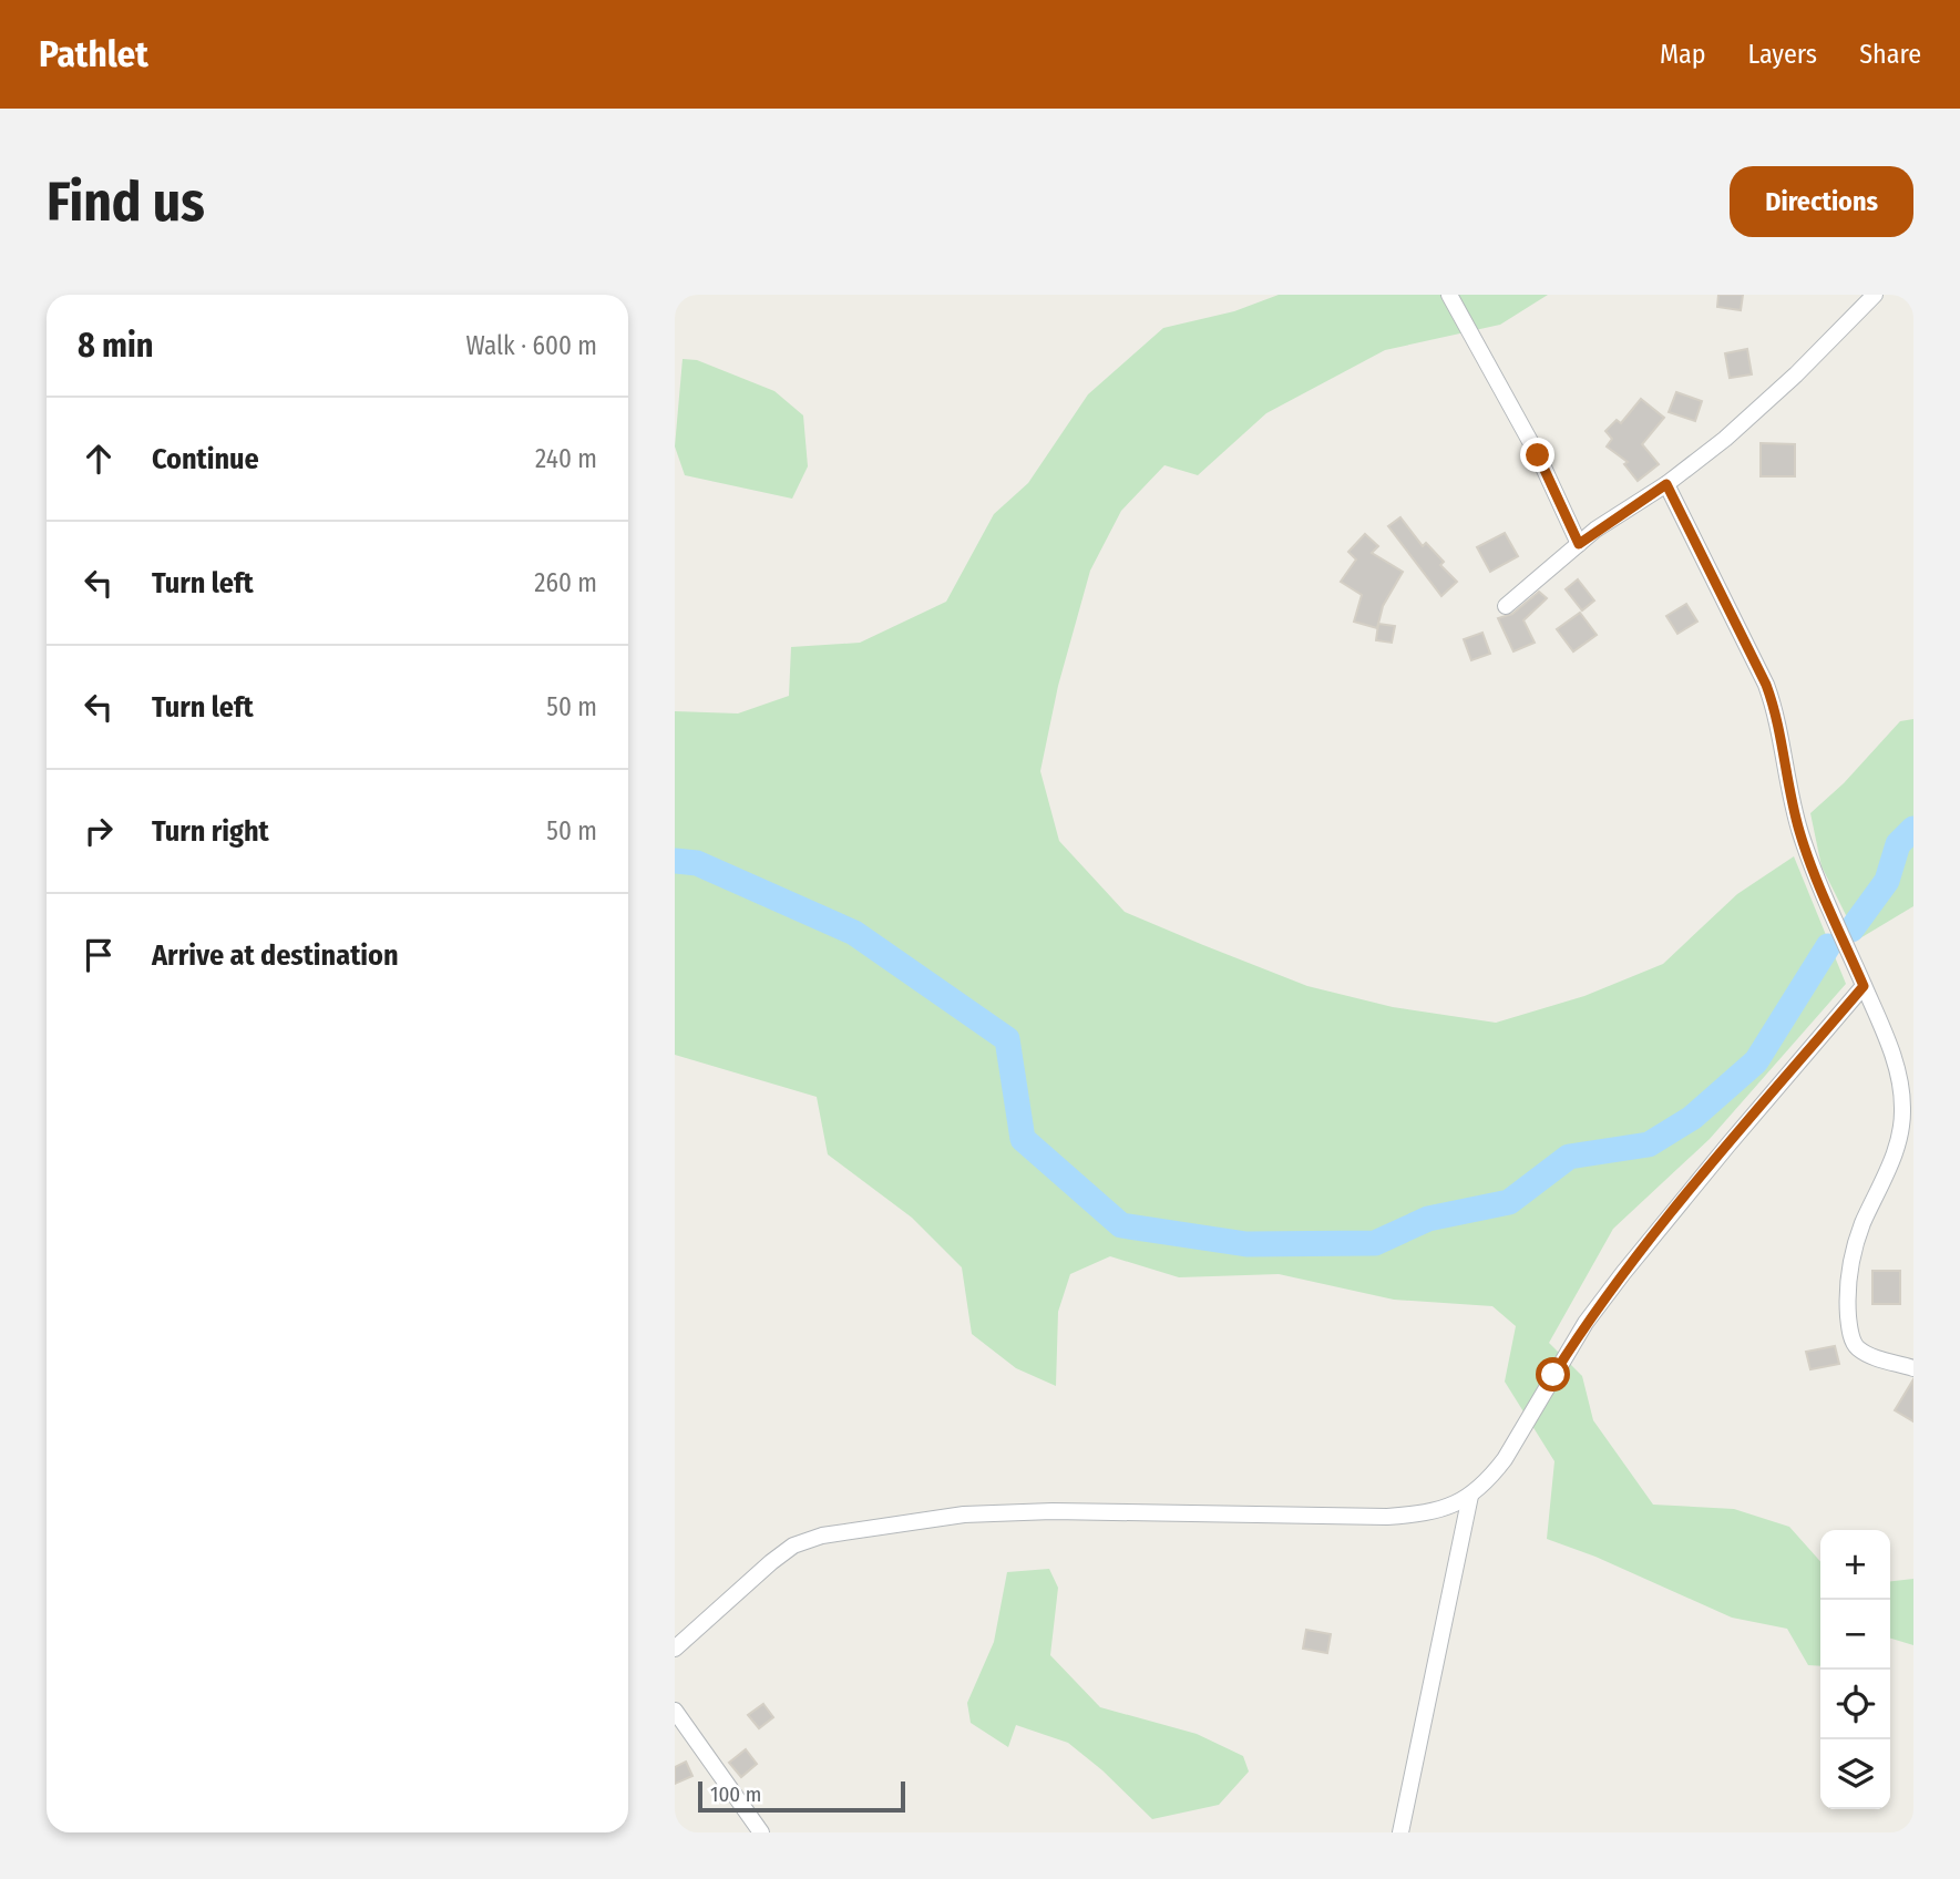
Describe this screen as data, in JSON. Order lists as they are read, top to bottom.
{
  "scale_bar": "100 m",
  "page": {
    "header": "Pathlet",
    "nav": ["Map", "Layers", "Share"],
    "buttons": "Directions",
    "title": "Find us",
    "heading": ["8 min", "Walk · 600 m"],
    "list": [
      ["Continue", "240 m"],
      ["Turn left", "260 m"],
      ["Turn left", "50 m"],
      ["Turn right", "50 m"],
      "Arrive at destination"
    ],
    "map_buttons": ["+", "−"],
    "scale": "100 m"
  }
}
